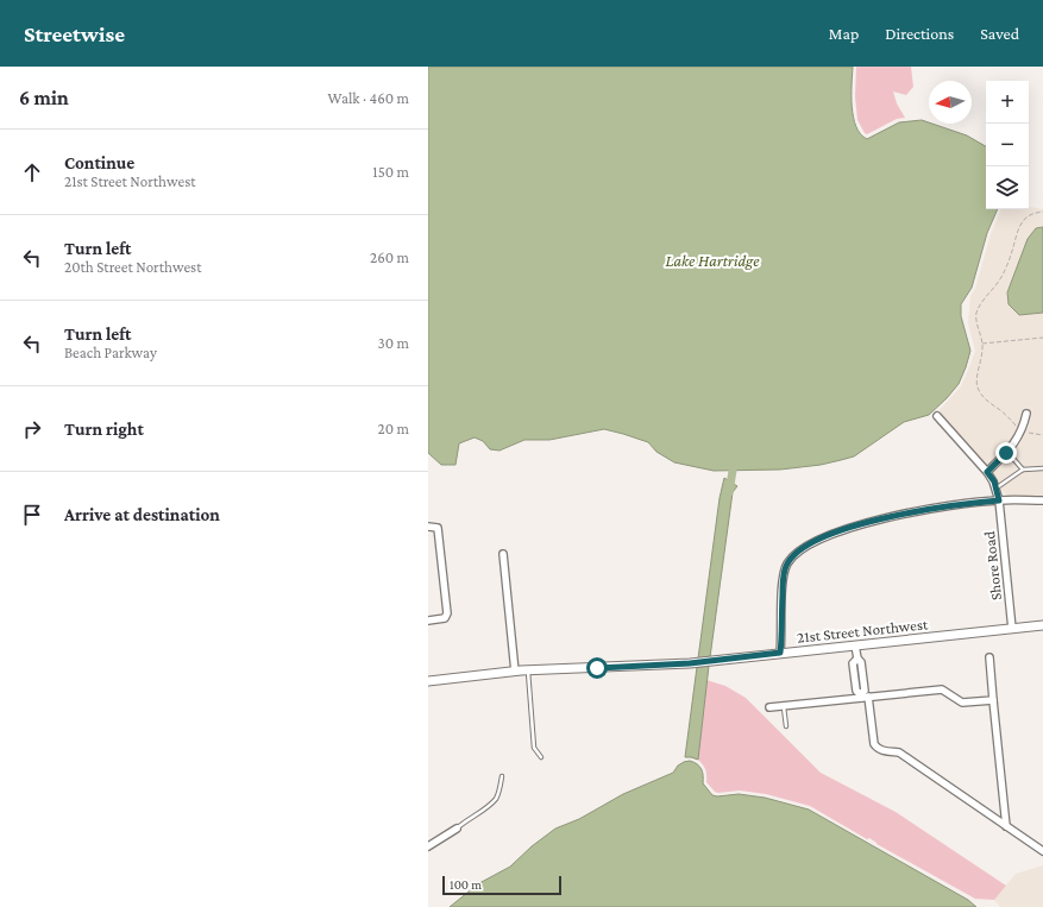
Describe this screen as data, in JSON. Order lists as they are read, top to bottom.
{
  "streets": {
    "street": ["Shore Road", "21st Street Northwest"]
  },
  "crossings": [
    ["Shore Road", "21st Street Northwest"]
  ],
  "water": ["Lake Hartridge"],
  "scale_bar": "100 m",
  "north": "left",
  "page": {
    "header": "Streetwise",
    "nav": ["Map", "Directions", "Saved"],
    "heading": ["6 min", "Walk · 460 m"],
    "map_buttons": ["+", "−"],
    "list": [
      ["Continue", "21st Street Northwest", "150 m"],
      ["Turn left", "20th Street Northwest", "260 m"],
      ["Turn left", "Beach Parkway", "30 m"],
      ["Turn right", "20 m"],
      "Arrive at destination"
    ],
    "scale": "100 m"
  }
}
